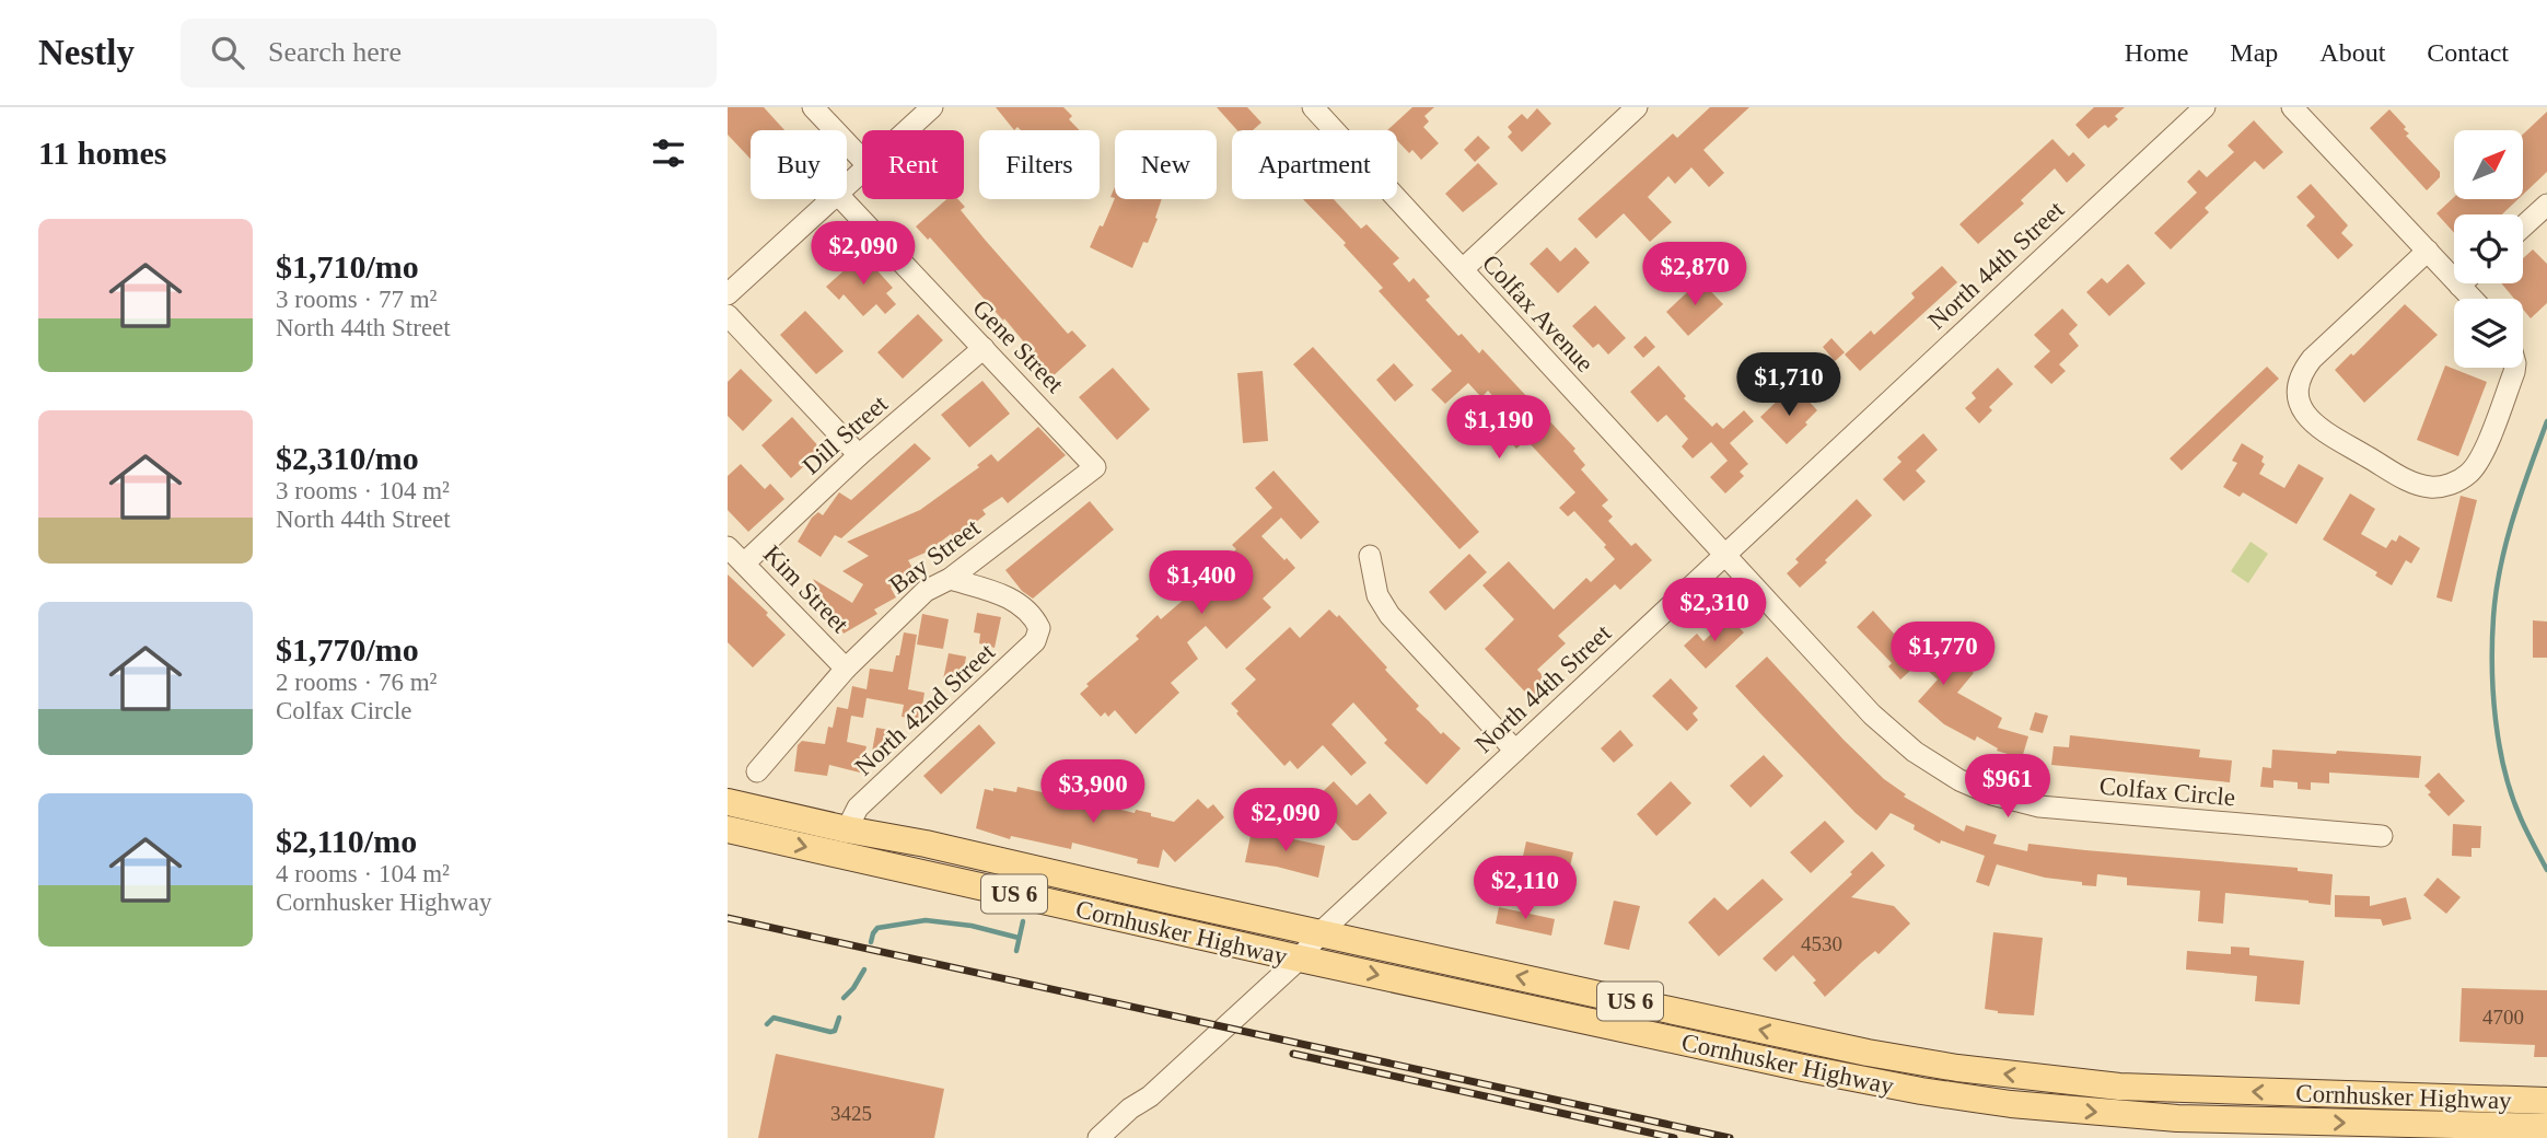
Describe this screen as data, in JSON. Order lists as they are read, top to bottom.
{
  "streets": {
    "main road": ["US 6", "Cornhusker Highway"],
    "street": [
      "North 44th Street",
      "Colfax Avenue",
      "Gene Street",
      "Dill Street",
      "Bay Street",
      "Kim Street",
      "North 42nd Street",
      "Colfax Circle"
    ]
  },
  "crossings": [
    ["North 44th Street", "Colfax Avenue"],
    ["North 44th Street", "Colfax Circle"],
    ["North 44th Street", "Cornhusker Highway"],
    ["Colfax Avenue", "Colfax Circle"],
    ["Gene Street", "Dill Street"],
    ["Gene Street", "Bay Street"],
    ["Dill Street", "Kim Street"],
    ["Bay Street", "Kim Street"],
    ["Bay Street", "North 42nd Street"],
    ["North 42nd Street", "Cornhusker Highway"]
  ],
  "house_numbers": ["4530", "4700", "3425"],
  "north": "top right",
  "page": {
    "header": "Nestly",
    "search": "Search here",
    "nav": [
      "Home",
      "Map",
      "About",
      "Contact"
    ],
    "heading": "11 homes",
    "chip": [
      "Buy",
      "Rent",
      "Filters",
      "New",
      "Apartment"
    ],
    "list": [
      {
        "name": "$1,710/mo",
        "note": "3 rooms · 77 m² · North 44th Street"
      },
      {
        "name": "$2,310/mo",
        "note": "3 rooms · 104 m² · North 44th Street"
      },
      {
        "name": "$1,770/mo",
        "note": "2 rooms · 76 m² · Colfax Circle"
      },
      {
        "name": "$2,110/mo",
        "note": "4 rooms · 104 m² · Cornhusker Highway"
      }
    ],
    "price": [
      "$2,090",
      "$2,870",
      "$1,710",
      "$1,190",
      "$1,400",
      "$2,310",
      "$1,770",
      "$961",
      "$3,900",
      "$2,090",
      "$2,110"
    ]
  }
}
